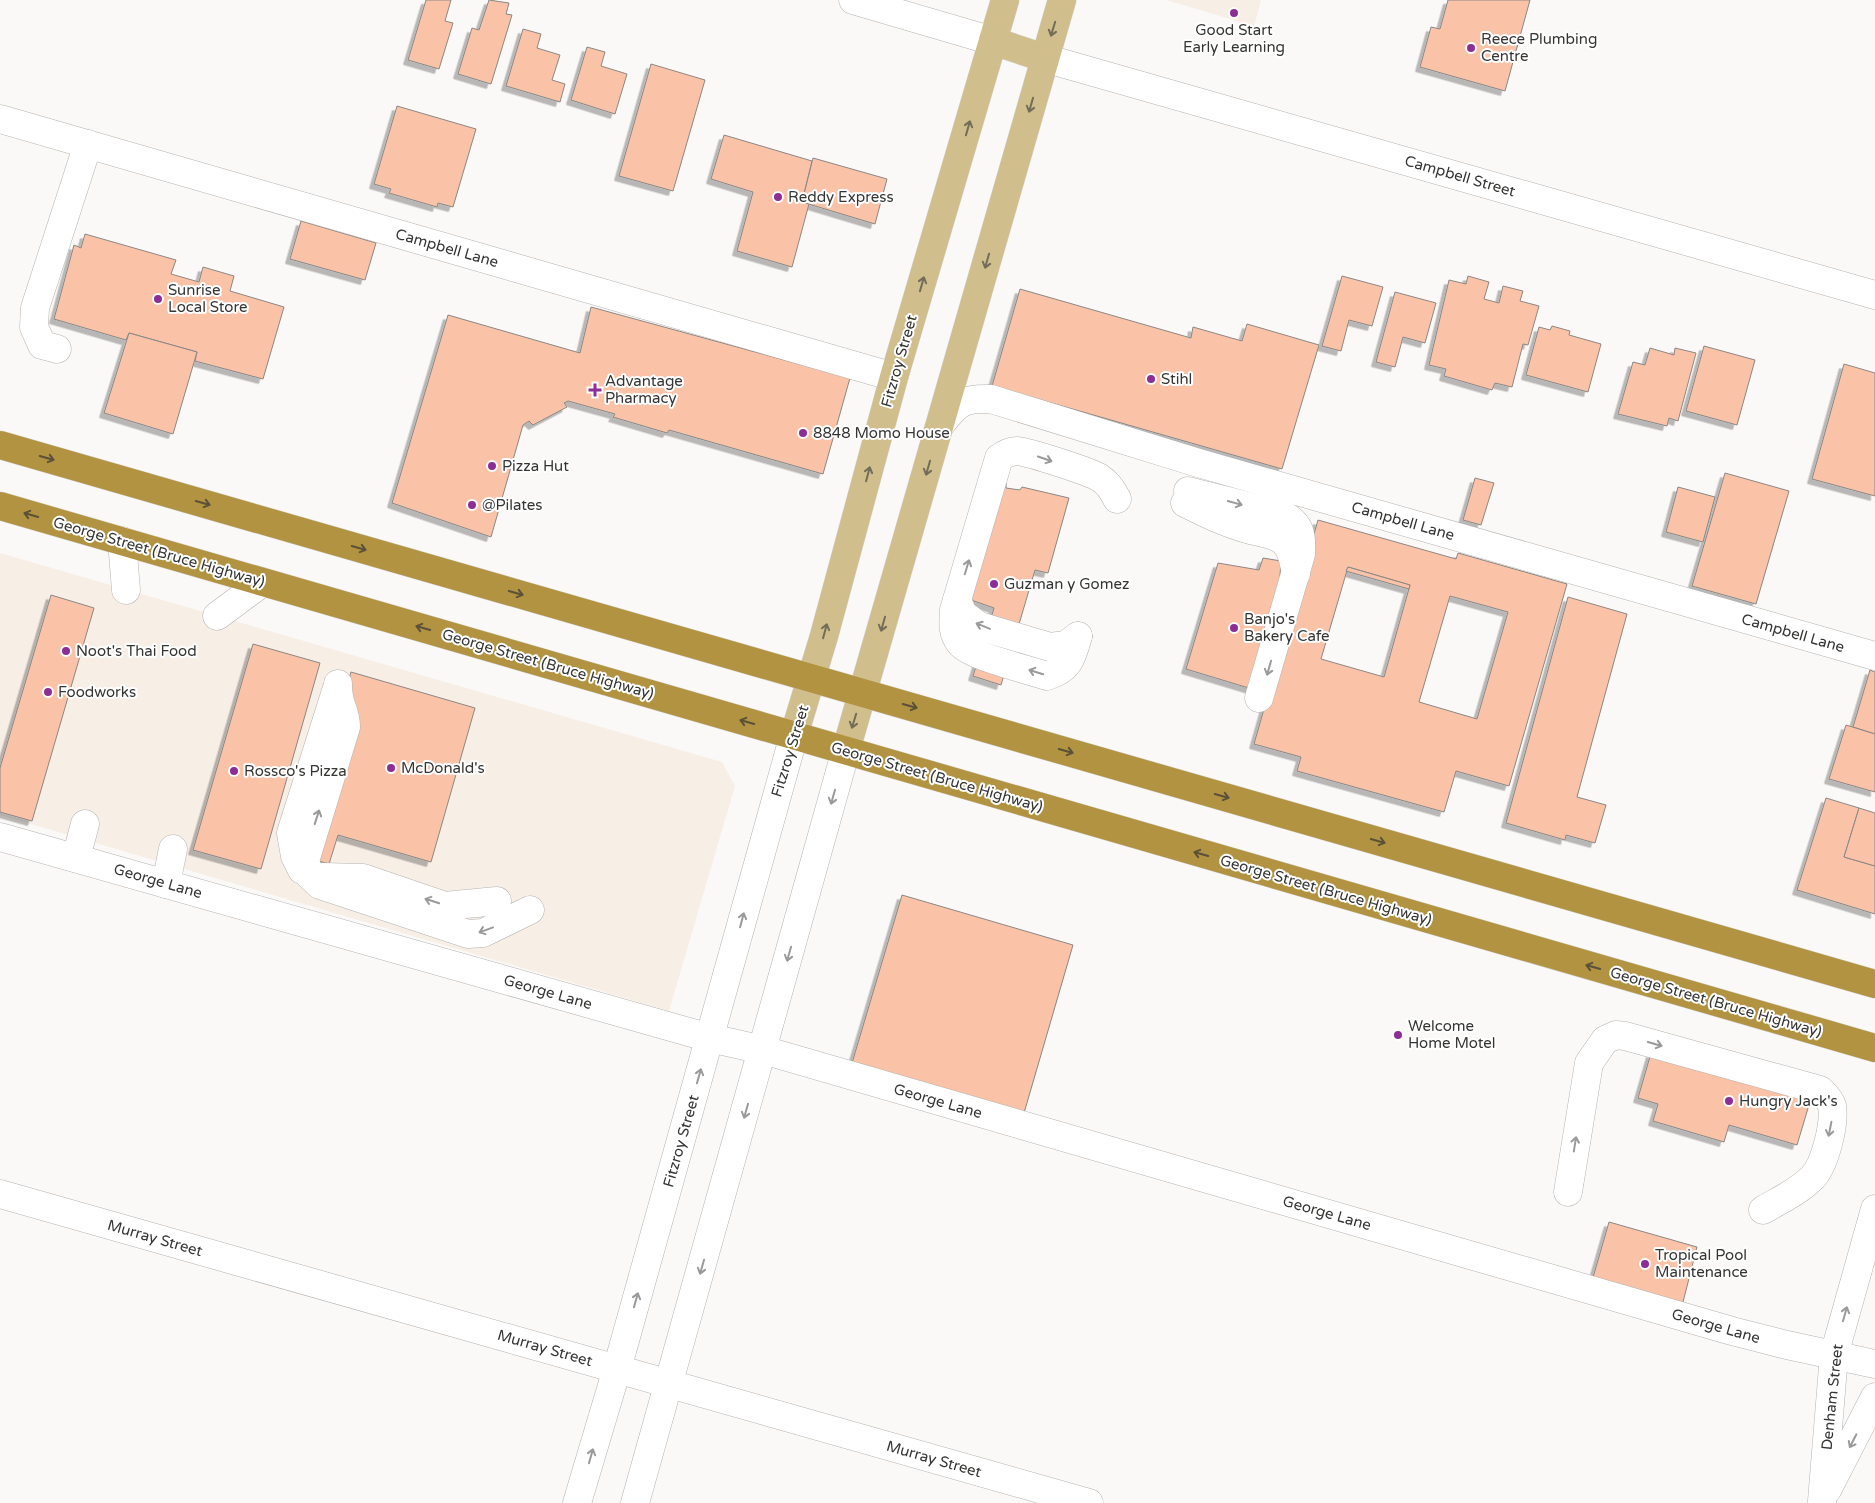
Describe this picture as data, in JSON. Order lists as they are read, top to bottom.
{
  "streets": {
    "highway": ["George Street (Bruce Highway)"],
    "main road": ["Fitzroy Street"],
    "street": [
      "Campbell Street",
      "Campbell Lane",
      "George Lane",
      "Murray Street",
      "Denham Street"
    ]
  },
  "crossings": [
    ["Campbell Lane", "Fitzroy Street"],
    ["Fitzroy Street", "George Street (Bruce Highway)"],
    ["Fitzroy Street", "George Lane"],
    ["Fitzroy Street", "Murray Street"],
    ["George Lane", "Denham Street"]
  ],
  "places": {
    "other": [
      "Good Start Early Learning",
      "Reece Plumbing Centre",
      "Reddy Express",
      "Sunrise Local Store",
      "Stihl",
      "8848 Momo House",
      "Pizza Hut",
      "@Pilates",
      "Guzman y Gomez",
      "Banjo's Bakery Cafe",
      "Noot's Thai Food",
      "Foodworks",
      "McDonald's",
      "Rossco's Pizza",
      "Welcome Home Motel",
      "Hungry Jack's",
      "Tropical Pool Maintenance"
    ],
    "health": ["Advantage Pharmacy"]
  }
}
